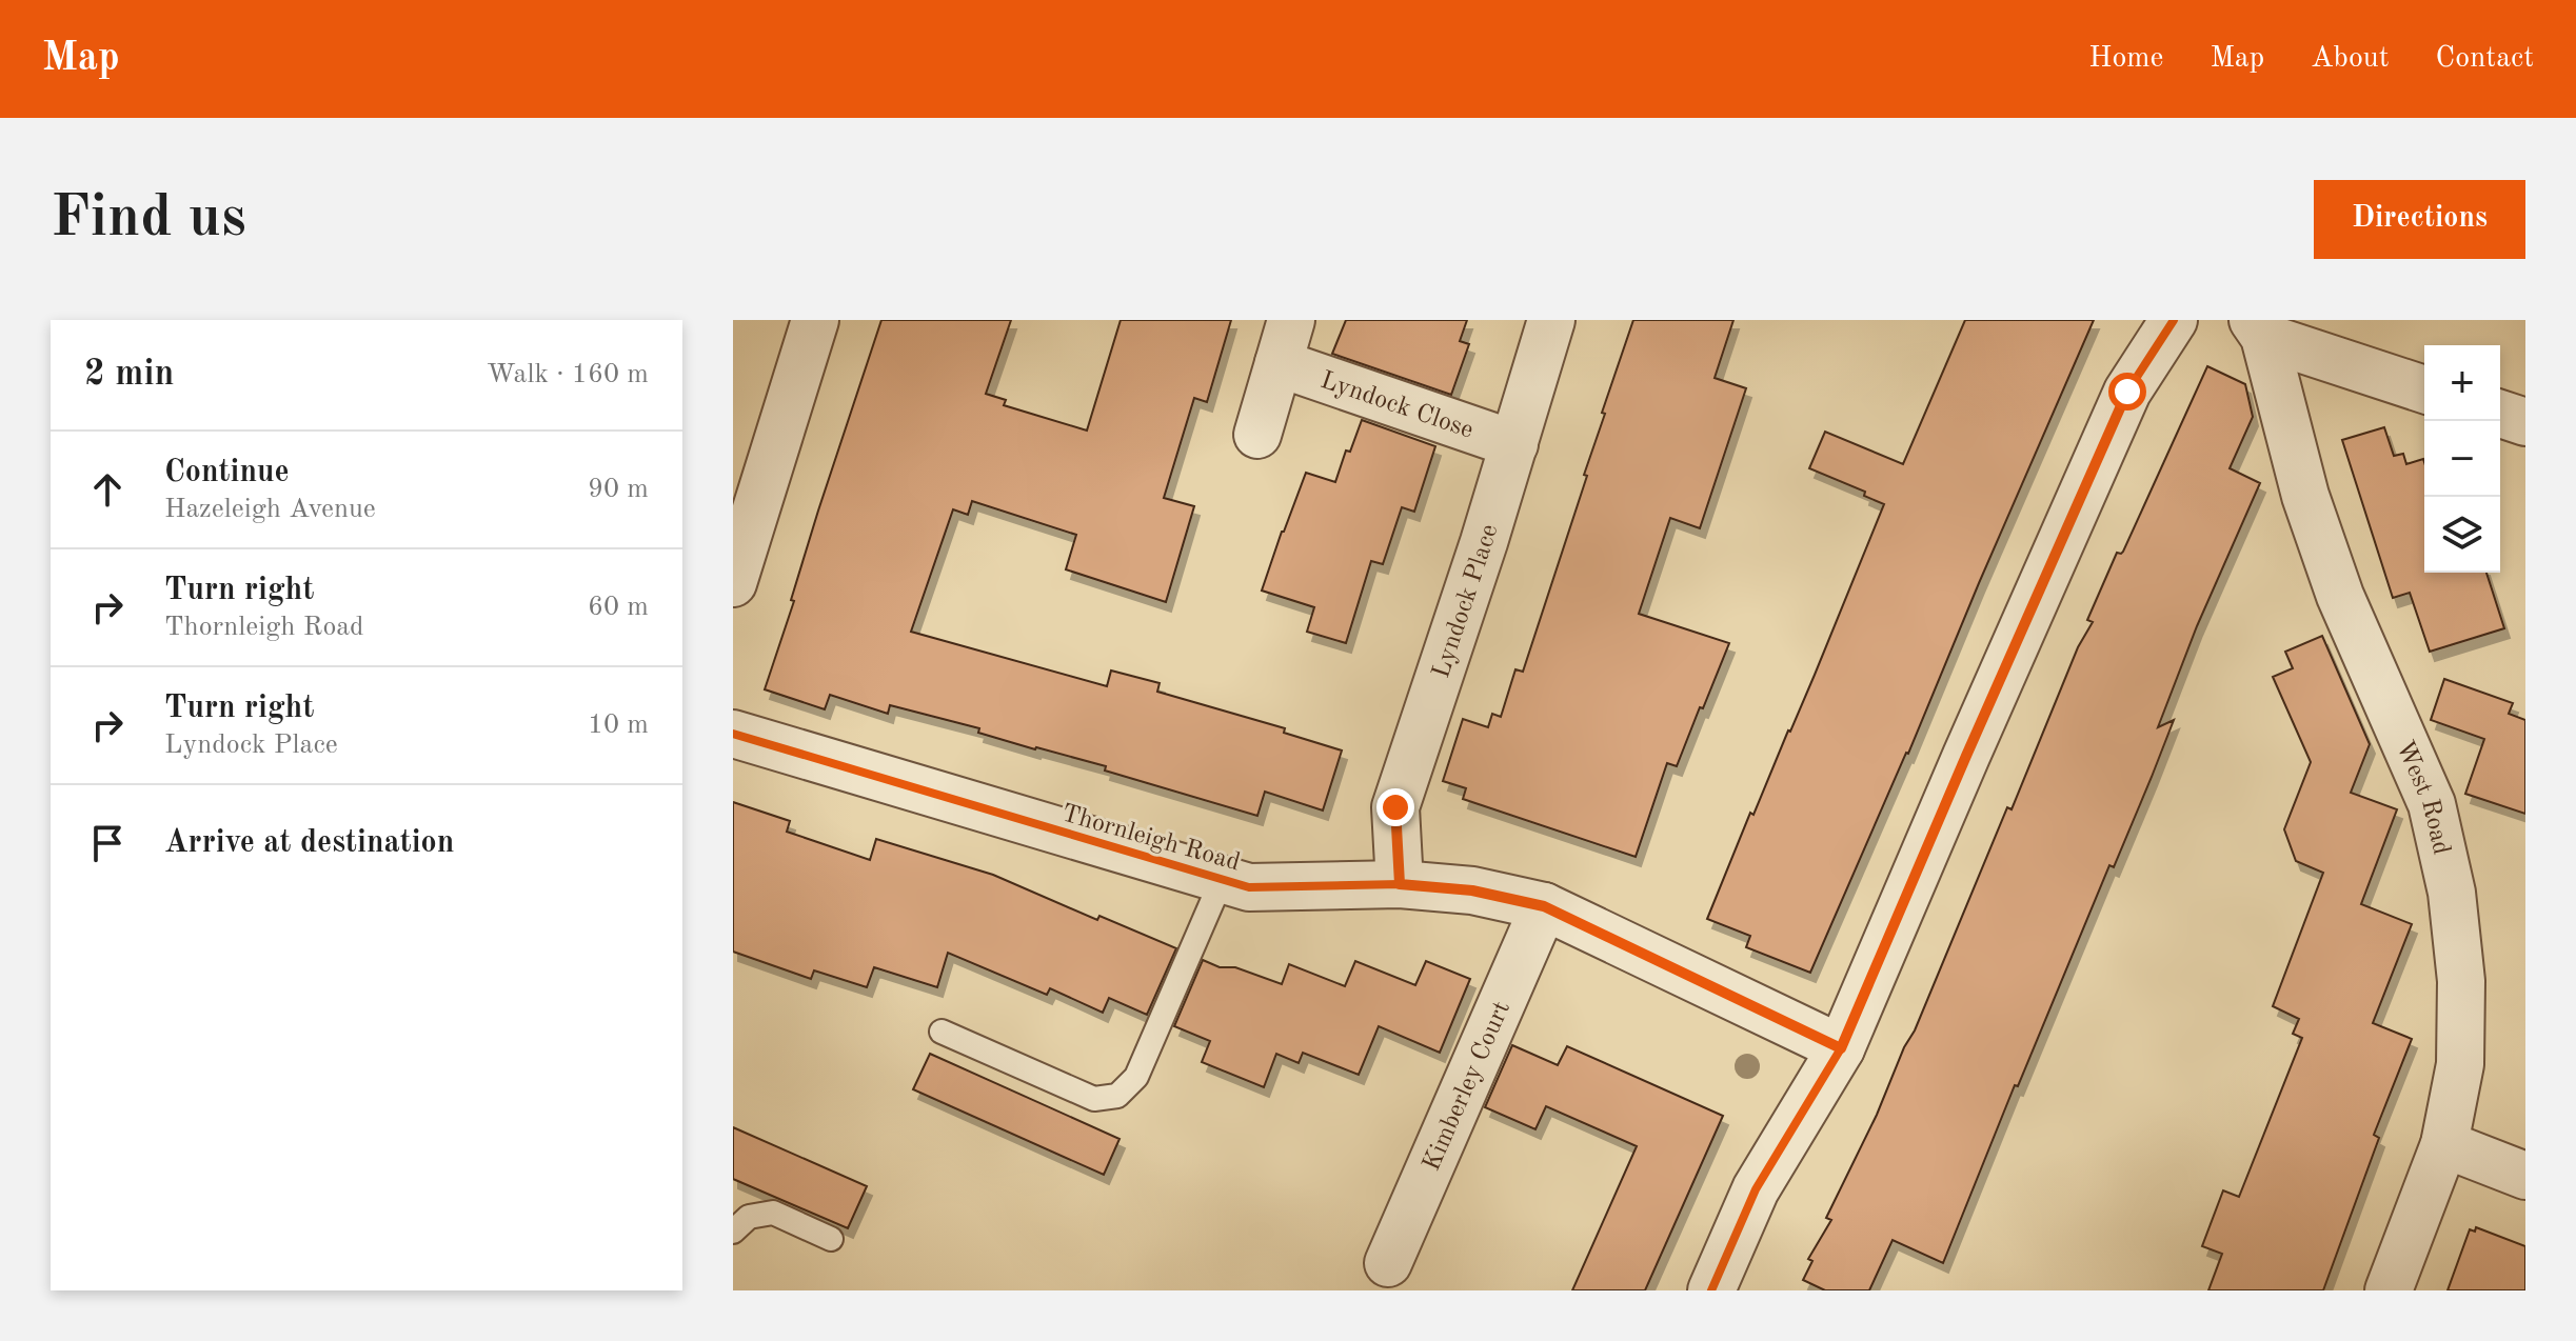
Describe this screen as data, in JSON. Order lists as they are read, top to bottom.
{
  "streets": {
    "street": [
      "Lyndock Close",
      "Lyndock Place",
      "West Road",
      "Thornleigh Road",
      "Kimberley Court"
    ]
  },
  "crossings": [
    ["Lyndock Close", "Lyndock Place"],
    ["Lyndock Place", "Thornleigh Road"],
    ["Thornleigh Road", "Kimberley Court"]
  ],
  "page": {
    "header": "Map",
    "nav": [
      "Home",
      "Map",
      "About",
      "Contact"
    ],
    "buttons": "Directions",
    "title": "Find us",
    "heading": ["2 min", "Walk · 160 m"],
    "map_buttons": ["+", "−"],
    "list": [
      ["Continue", "Hazeleigh Avenue", "90 m"],
      ["Turn right", "Thornleigh Road", "60 m"],
      ["Turn right", "Lyndock Place", "10 m"],
      "Arrive at destination"
    ]
  }
}
